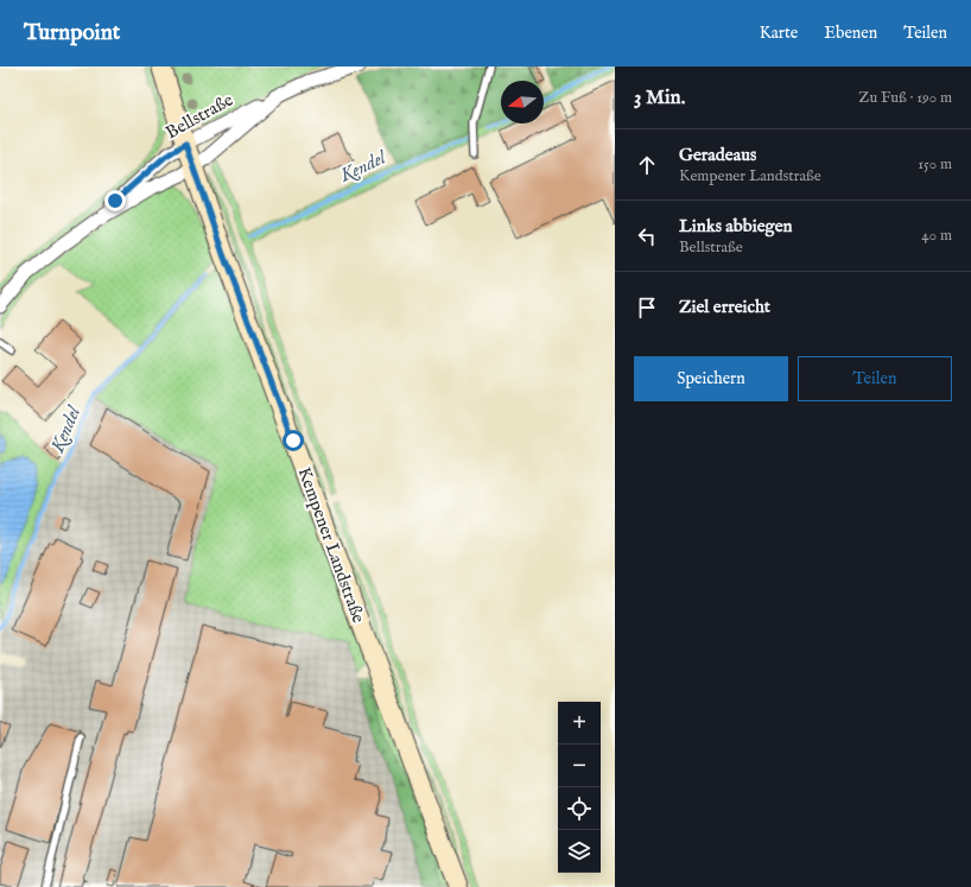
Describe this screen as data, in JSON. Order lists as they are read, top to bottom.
{
  "streets": {
    "street": ["Bellstraße", "Kempener Landstraße"]
  },
  "crossings": [
    ["Bellstraße", "Kempener Landstraße"]
  ],
  "water": ["Kendel"],
  "north": "left",
  "page": {
    "header": "Turnpoint",
    "nav": ["Karte", "Ebenen", "Teilen"],
    "heading": ["3 Min.", "Zu Fuß · 190 m"],
    "list": [
      ["Geradeaus", "Kempener Landstraße", "150 m"],
      ["Links abbiegen", "Bellstraße", "40 m"],
      "Ziel erreicht"
    ],
    "buttons": ["Speichern", "Teilen"],
    "map_buttons": ["+", "−"]
  }
}
